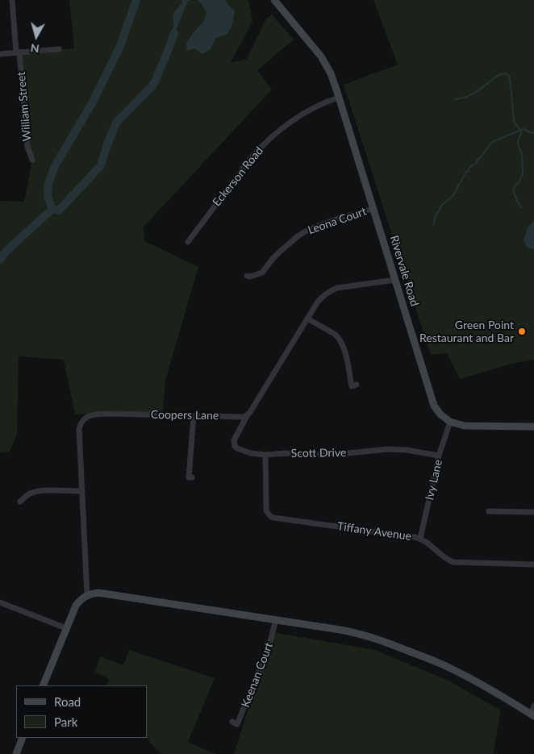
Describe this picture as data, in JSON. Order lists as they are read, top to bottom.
{
  "streets": {
    "street": [
      "William Street",
      "Eckerson Road",
      "Leona Court",
      "Rivervale Road",
      "Coopers Lane",
      "Scott Drive",
      "Ivy Lane",
      "Tiffany Avenue",
      "Keenan Court"
    ]
  },
  "crossings": [
    ["Eckerson Road", "Rivervale Road"],
    ["Leona Court", "Rivervale Road"],
    ["Rivervale Road", "Ivy Lane"],
    ["Coopers Lane", "Scott Drive"],
    ["Scott Drive", "Ivy Lane"],
    ["Scott Drive", "Tiffany Avenue"],
    ["Ivy Lane", "Tiffany Avenue"]
  ],
  "places": ["Green Point Restaurant and Bar"],
  "legend": ["Road", "Park"],
  "north": "bottom"
}
